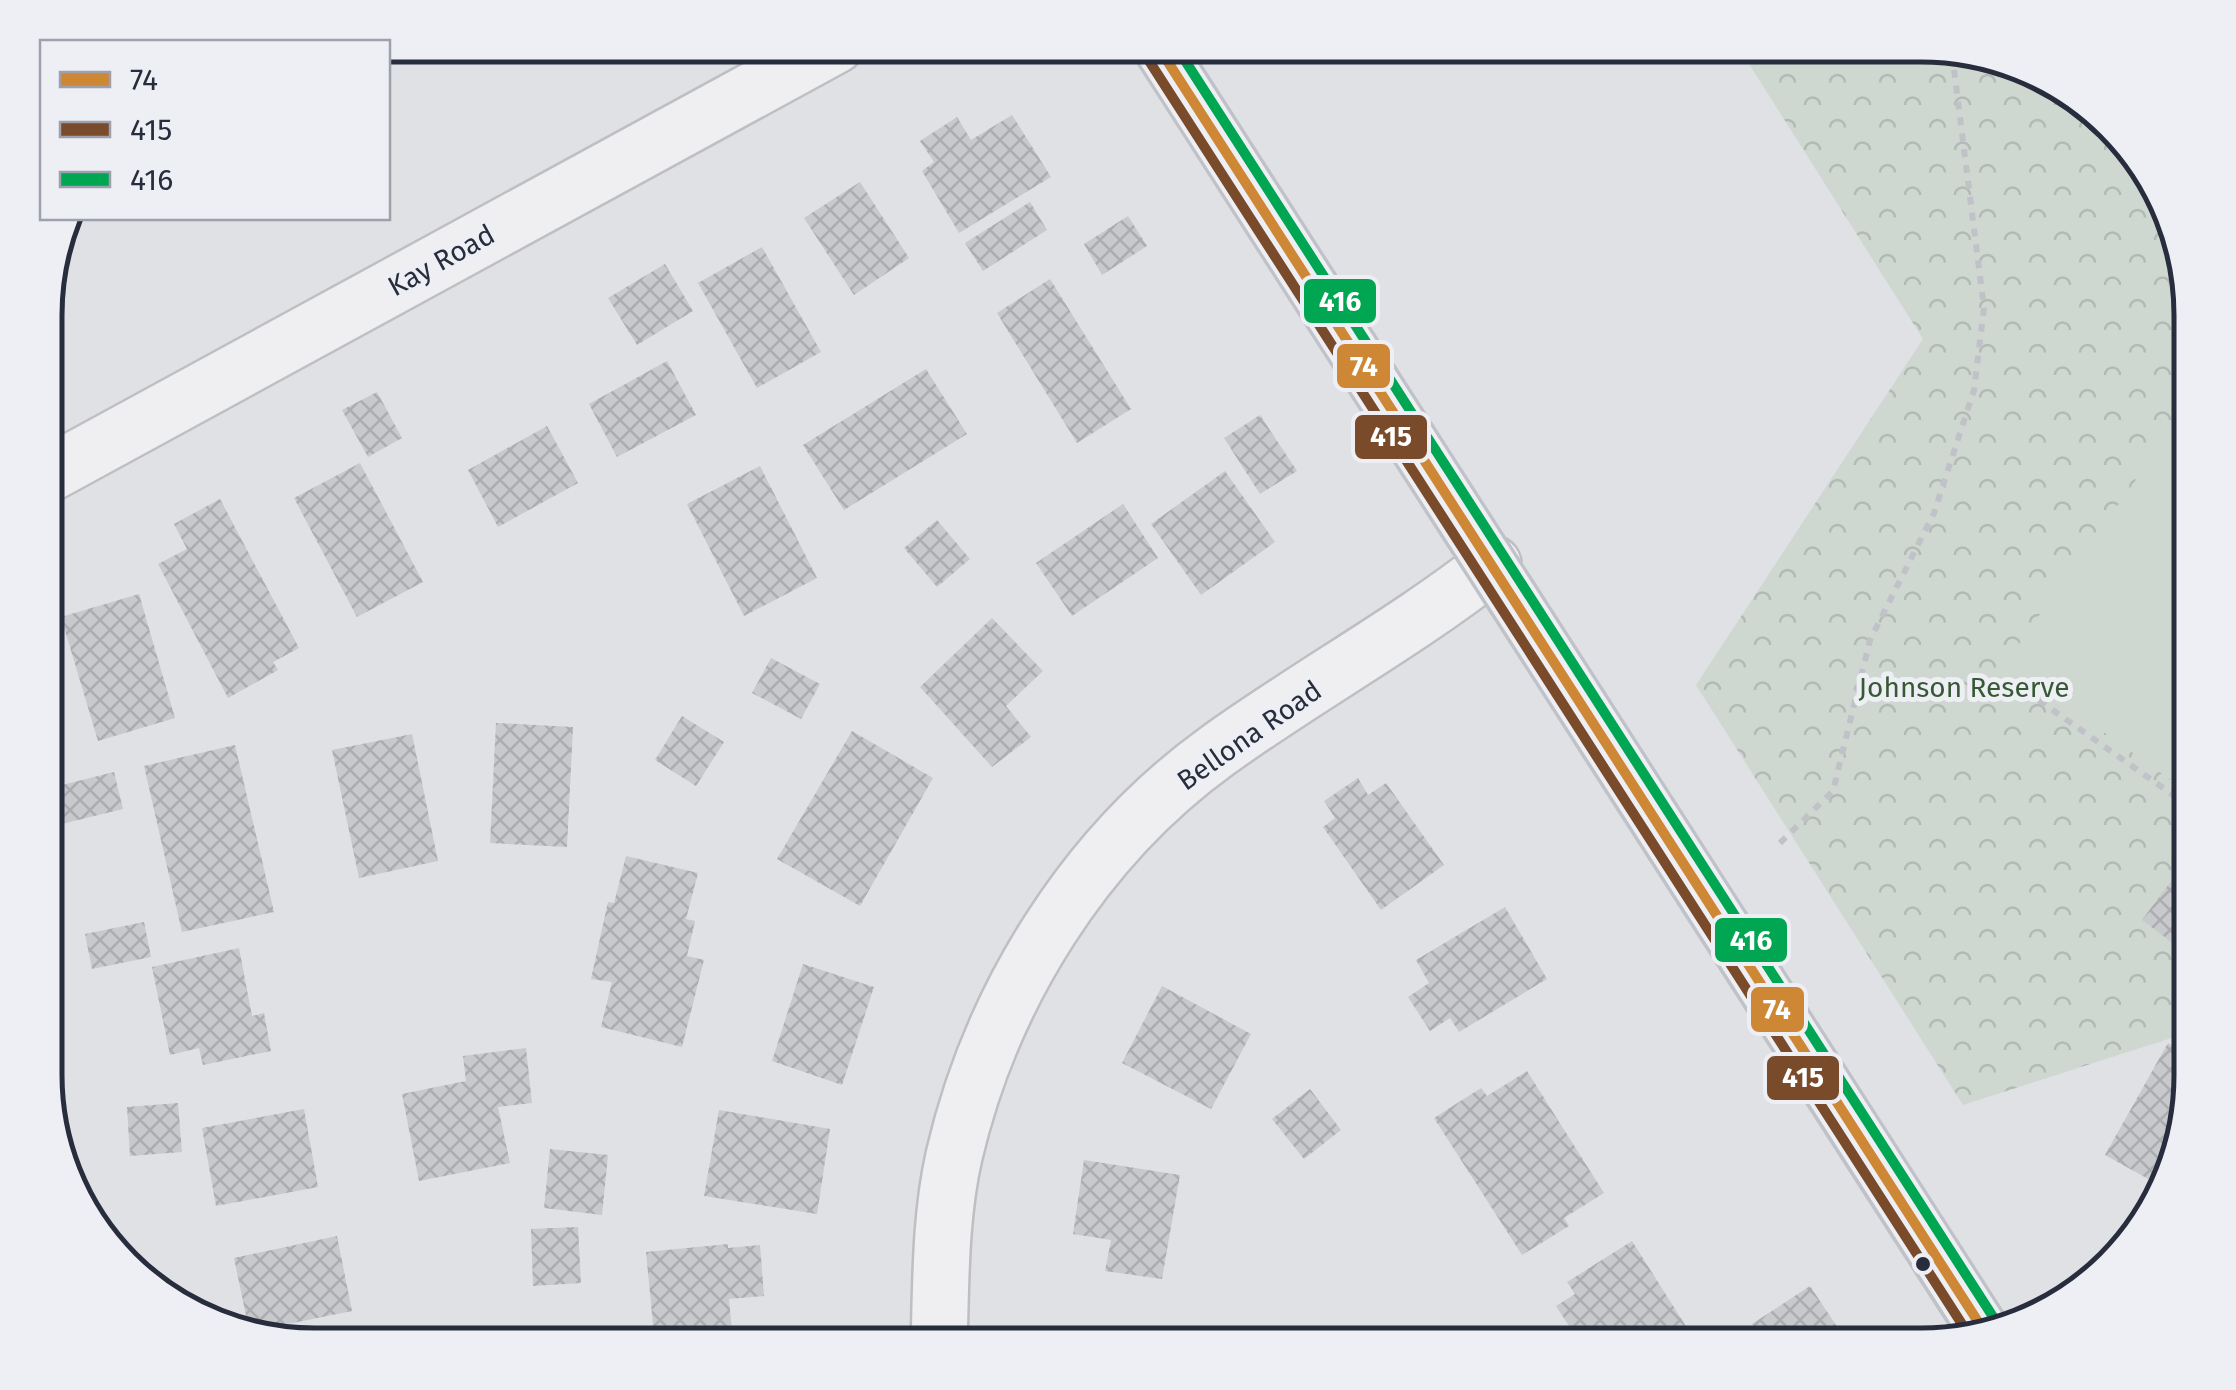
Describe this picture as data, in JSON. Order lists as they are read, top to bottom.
{
  "streets": {
    "street": ["Kay Road", "Bellona Road"]
  },
  "parks": ["Johnson Reserve"],
  "lines": ["transit line 74", "transit line 415", "transit line 416"],
  "legend": ["74", "415", "416"]
}
